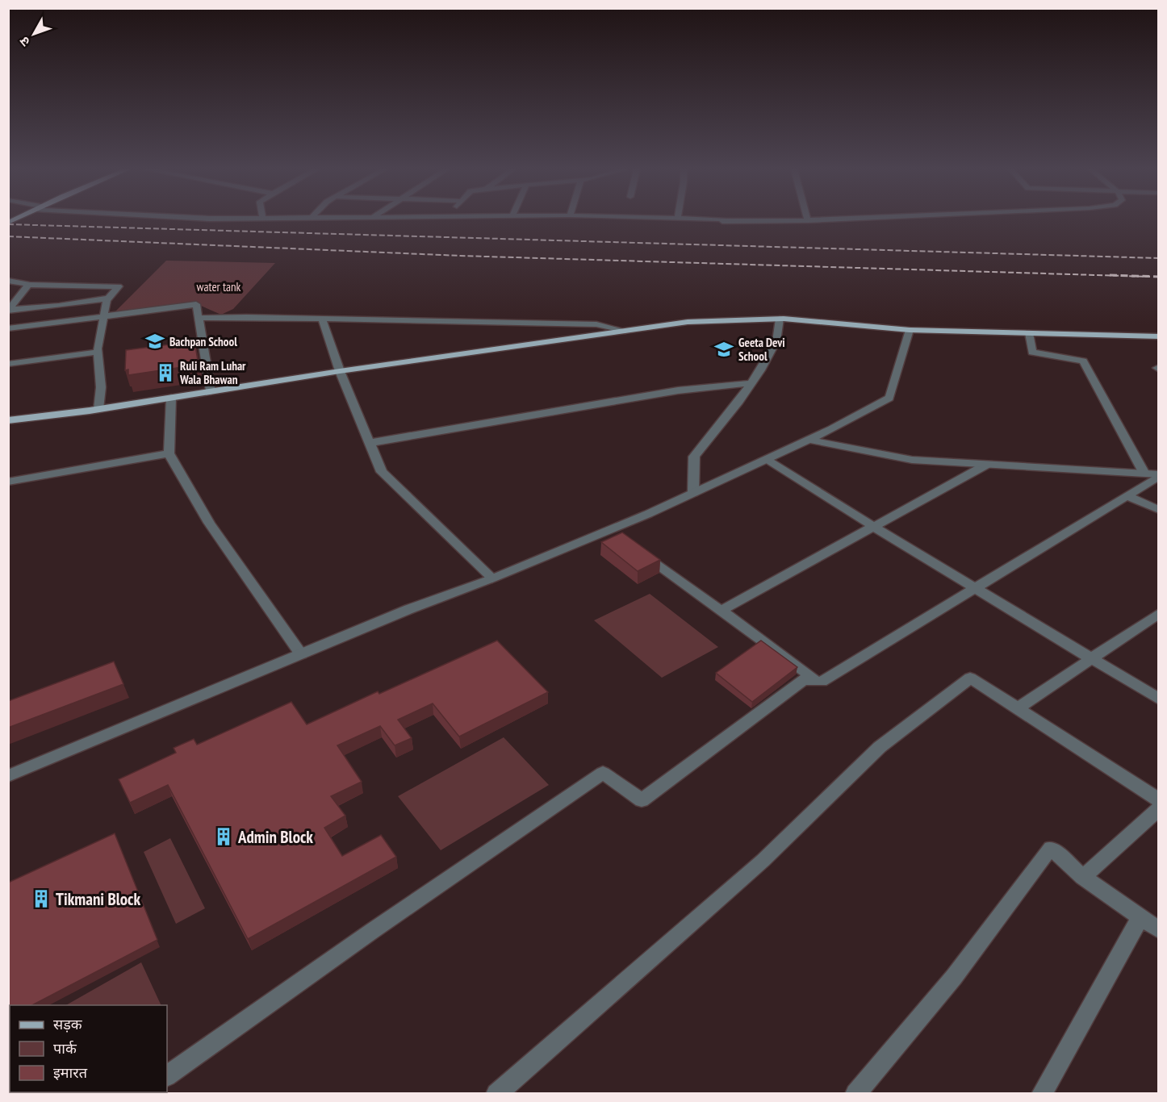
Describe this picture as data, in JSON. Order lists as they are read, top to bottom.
{
  "parks": ["water tank"],
  "places": {
    "school or university": ["Bachpan School", "Geeta Devi School"],
    "building": ["Ruli Ram Luhar Wala Bhawan", "Admin Block", "Tikmani Block"]
  },
  "legend": ["सड़क", "पार्क", "इमारत"],
  "north": "bottom left"
}
